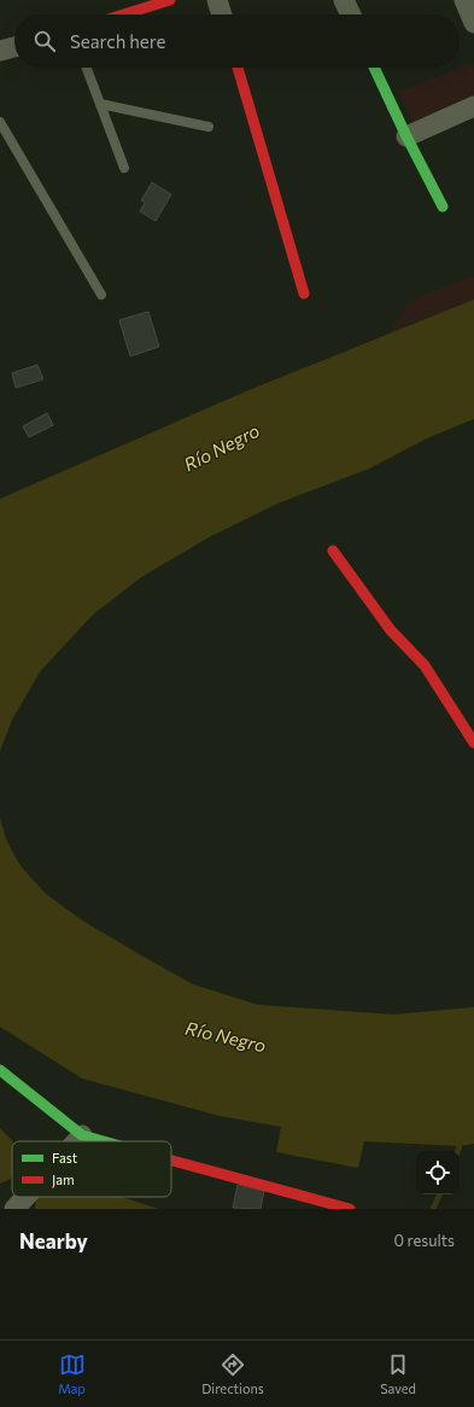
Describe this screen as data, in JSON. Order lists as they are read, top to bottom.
{
  "water": ["Río Negro"],
  "legend": ["Fast", "Jam"],
  "page": {
    "search": "Search here",
    "heading": ["Nearby", "0 results"],
    "nav": ["Map", "Directions", "Saved"]
  }
}
